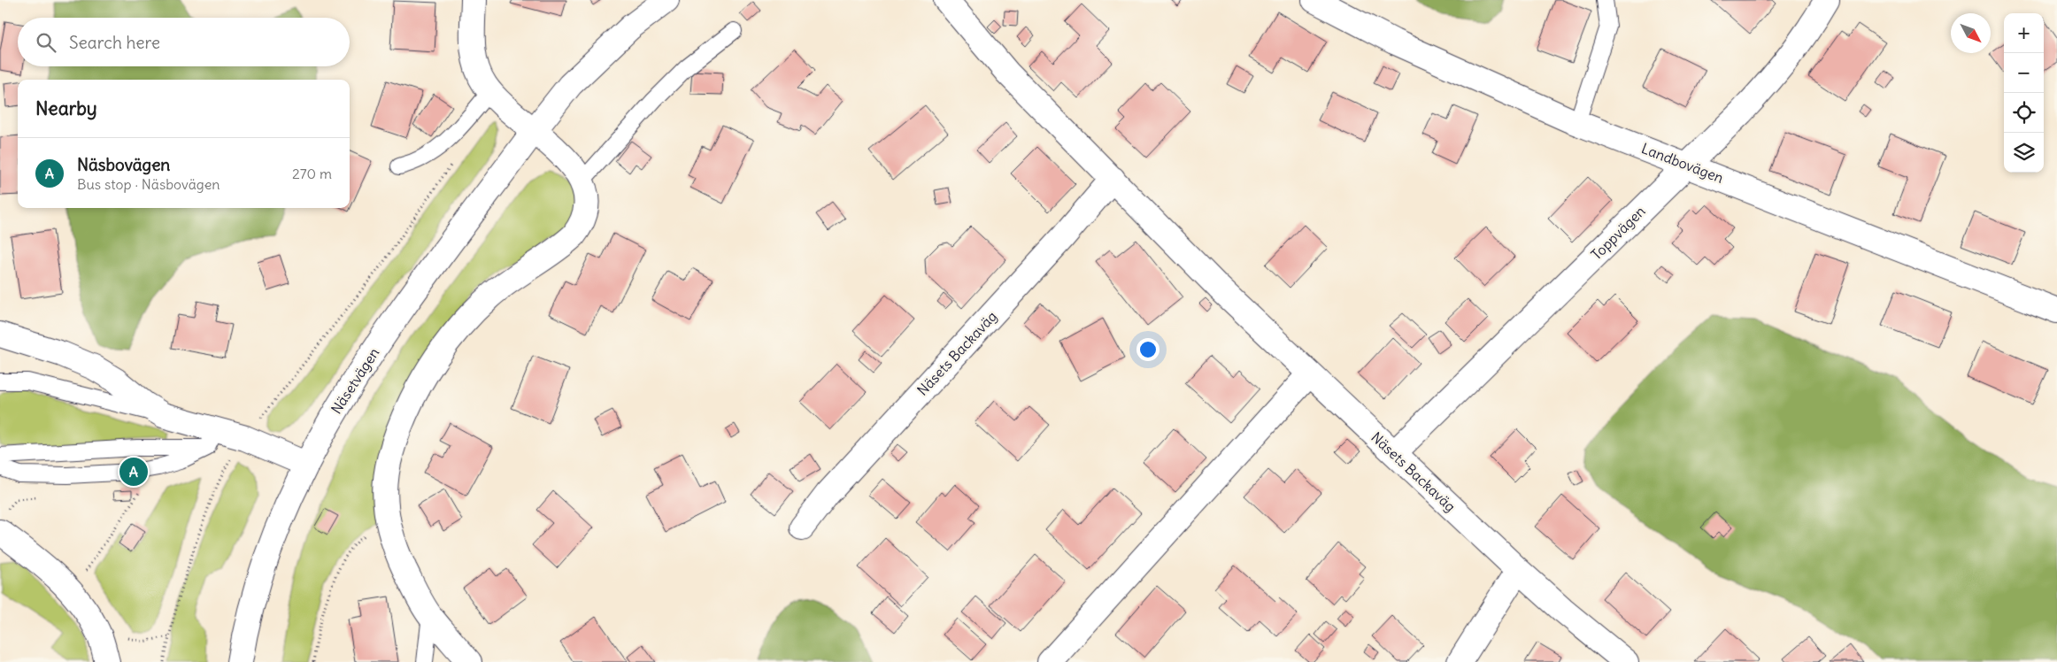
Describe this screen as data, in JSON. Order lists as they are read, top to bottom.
{
  "streets": {
    "street": [
      "Landbovägen",
      "Toppvägen",
      "Näsets Backaväg",
      "Näsetvägen"
    ]
  },
  "crossings": [
    ["Landbovägen", "Toppvägen"],
    ["Toppvägen", "Näsets Backaväg"]
  ],
  "north": "bottom right",
  "page": {
    "map_buttons": ["+", "−"],
    "search": "Search here",
    "heading": "Nearby",
    "list": [
      {
        "mark": "A",
        "name": "Näsbovägen",
        "note": "Bus stop · Näsbovägen",
        "value": "270 m"
      }
    ],
    "pins": "A"
  }
}
